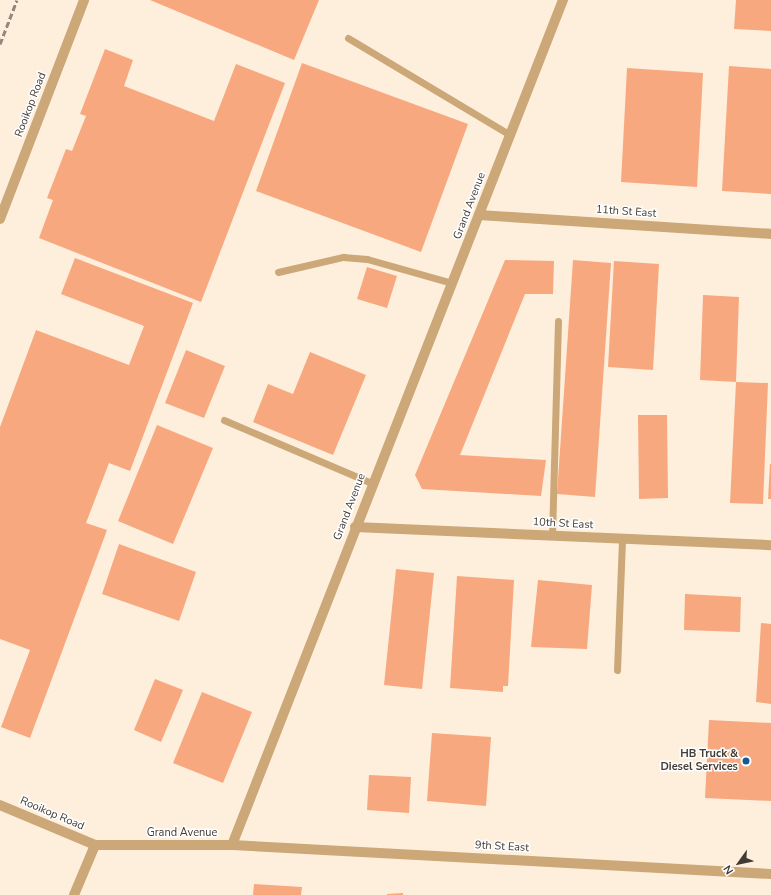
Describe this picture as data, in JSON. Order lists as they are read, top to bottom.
{
  "streets": {
    "street": [
      "Rooikop Road",
      "Grand Avenue",
      "11th St East",
      "10th St East",
      "9th St East"
    ]
  },
  "crossings": [
    ["Rooikop Road", "Grand Avenue"],
    ["Grand Avenue", "11th St East"],
    ["Grand Avenue", "10th St East"],
    ["Grand Avenue", "9th St East"]
  ],
  "places": ["HB Truck & Diesel Services"],
  "north": "bottom left"
}
